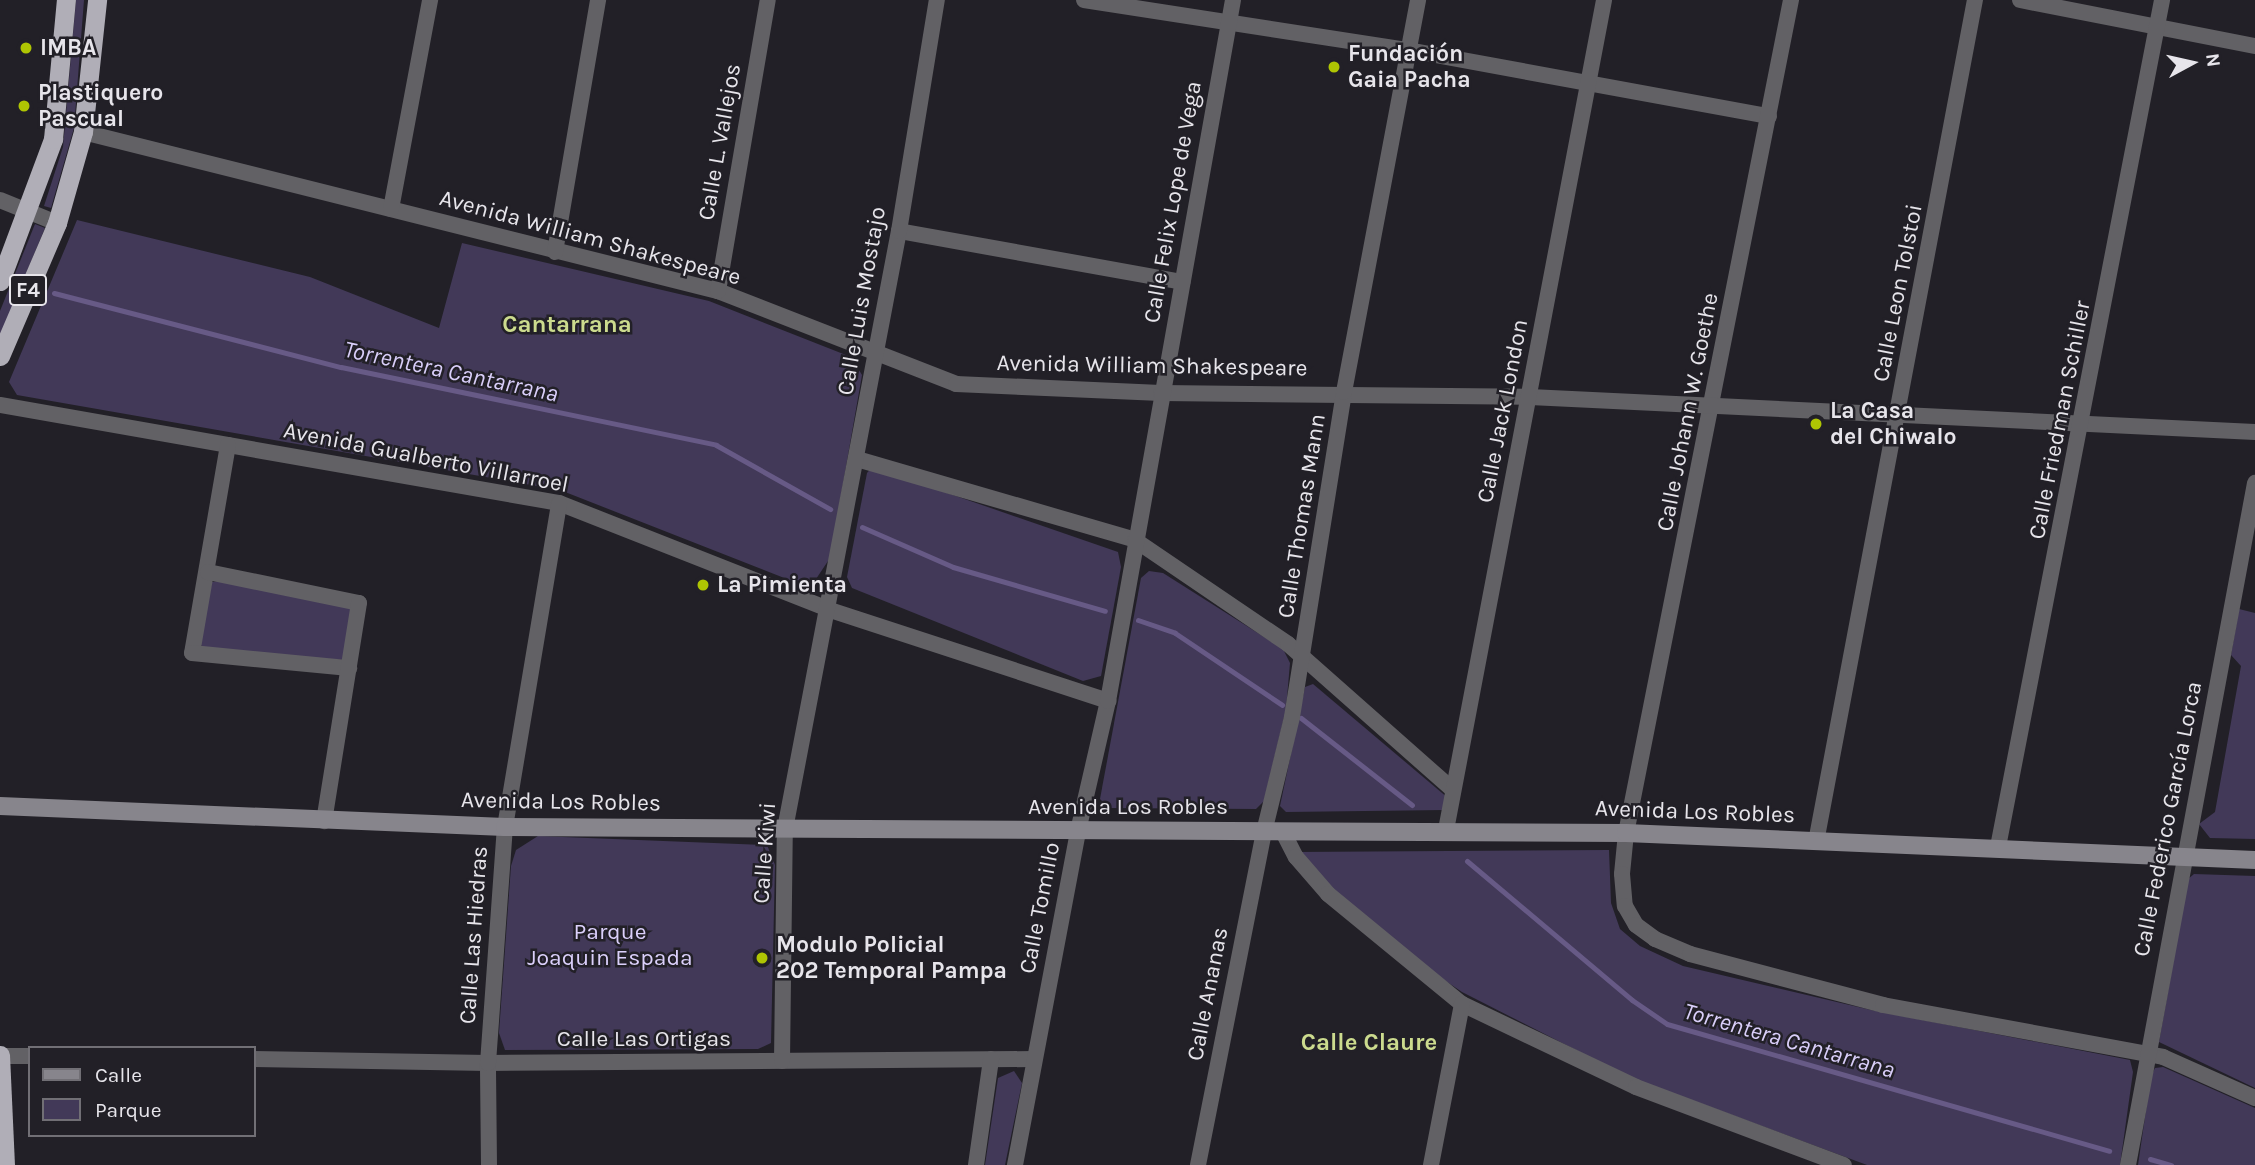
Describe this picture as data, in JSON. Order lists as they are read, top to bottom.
{
  "streets": {
    "highway": ["F4"],
    "main road": ["Avenida Los Robles"],
    "street": [
      "Calle L. Vallejos",
      "Calle Felix Lope de Vega",
      "Avenida William Shakespeare",
      "Calle Leon Tolstoi",
      "Calle Luis Mostajo",
      "Calle Jack London",
      "Calle Johann W. Goethe",
      "Calle Friedman Schiller",
      "Avenida Gualberto Villarroel",
      "Calle Thomas Mann",
      "Calle Federico García Lorca",
      "Calle Kiwi",
      "Calle Tomillo",
      "Calle Las Hiedras",
      "Calle Ananas",
      "Calle Las Ortigas"
    ]
  },
  "crossings": [
    ["Calle L. Vallejos", "Avenida William Shakespeare"],
    ["Calle Felix Lope de Vega", "Avenida William Shakespeare"],
    ["Calle Felix Lope de Vega", "Avenida Gualberto Villarroel"],
    ["Calle Felix Lope de Vega", "Calle Tomillo"],
    ["Avenida William Shakespeare", "F4"],
    ["Avenida William Shakespeare", "Calle Leon Tolstoi"],
    ["Avenida William Shakespeare", "Calle Luis Mostajo"],
    ["Avenida William Shakespeare", "Calle Jack London"],
    ["Avenida William Shakespeare", "Calle Johann W. Goethe"],
    ["Avenida William Shakespeare", "Calle Friedman Schiller"],
    ["Avenida William Shakespeare", "Calle Thomas Mann"],
    ["Calle Leon Tolstoi", "Avenida Los Robles"],
    ["Calle Luis Mostajo", "Avenida Gualberto Villarroel"],
    ["Calle Luis Mostajo", "Calle Kiwi"],
    ["Calle Jack London", "Avenida Los Robles"],
    ["Calle Johann W. Goethe", "Avenida Los Robles"],
    ["Calle Johann W. Goethe", "Calle Federico García Lorca"],
    ["Calle Friedman Schiller", "Avenida Los Robles"],
    ["Avenida Gualberto Villarroel", "Calle Kiwi"],
    ["Avenida Gualberto Villarroel", "Calle Tomillo"],
    ["Avenida Gualberto Villarroel", "Calle Las Hiedras"],
    ["Calle Thomas Mann", "Avenida Los Robles"],
    ["Calle Thomas Mann", "Calle Ananas"],
    ["Avenida Los Robles", "Calle Federico García Lorca"],
    ["Avenida Los Robles", "Calle Kiwi"],
    ["Avenida Los Robles", "Calle Tomillo"],
    ["Avenida Los Robles", "Calle Las Hiedras"],
    ["Avenida Los Robles", "Calle Ananas"],
    ["Calle Kiwi", "Calle Las Ortigas"],
    ["Calle Tomillo", "Calle Las Ortigas"],
    ["Calle Las Hiedras", "Calle Las Ortigas"]
  ],
  "districts": ["Cantarrana", "Calle Claure"],
  "water": ["Torrentera Cantarrana"],
  "parks": ["Parque Joaquin Espada"],
  "places": [
    "IMBA",
    "Fundación Gaia Pacha",
    "Plastiquero Pascual",
    "La Casa del Chiwalo",
    "La Pimienta",
    "Modulo Policial 202 Temporal Pampa"
  ],
  "legend": ["Calle", "Parque"],
  "north": "right"
}
